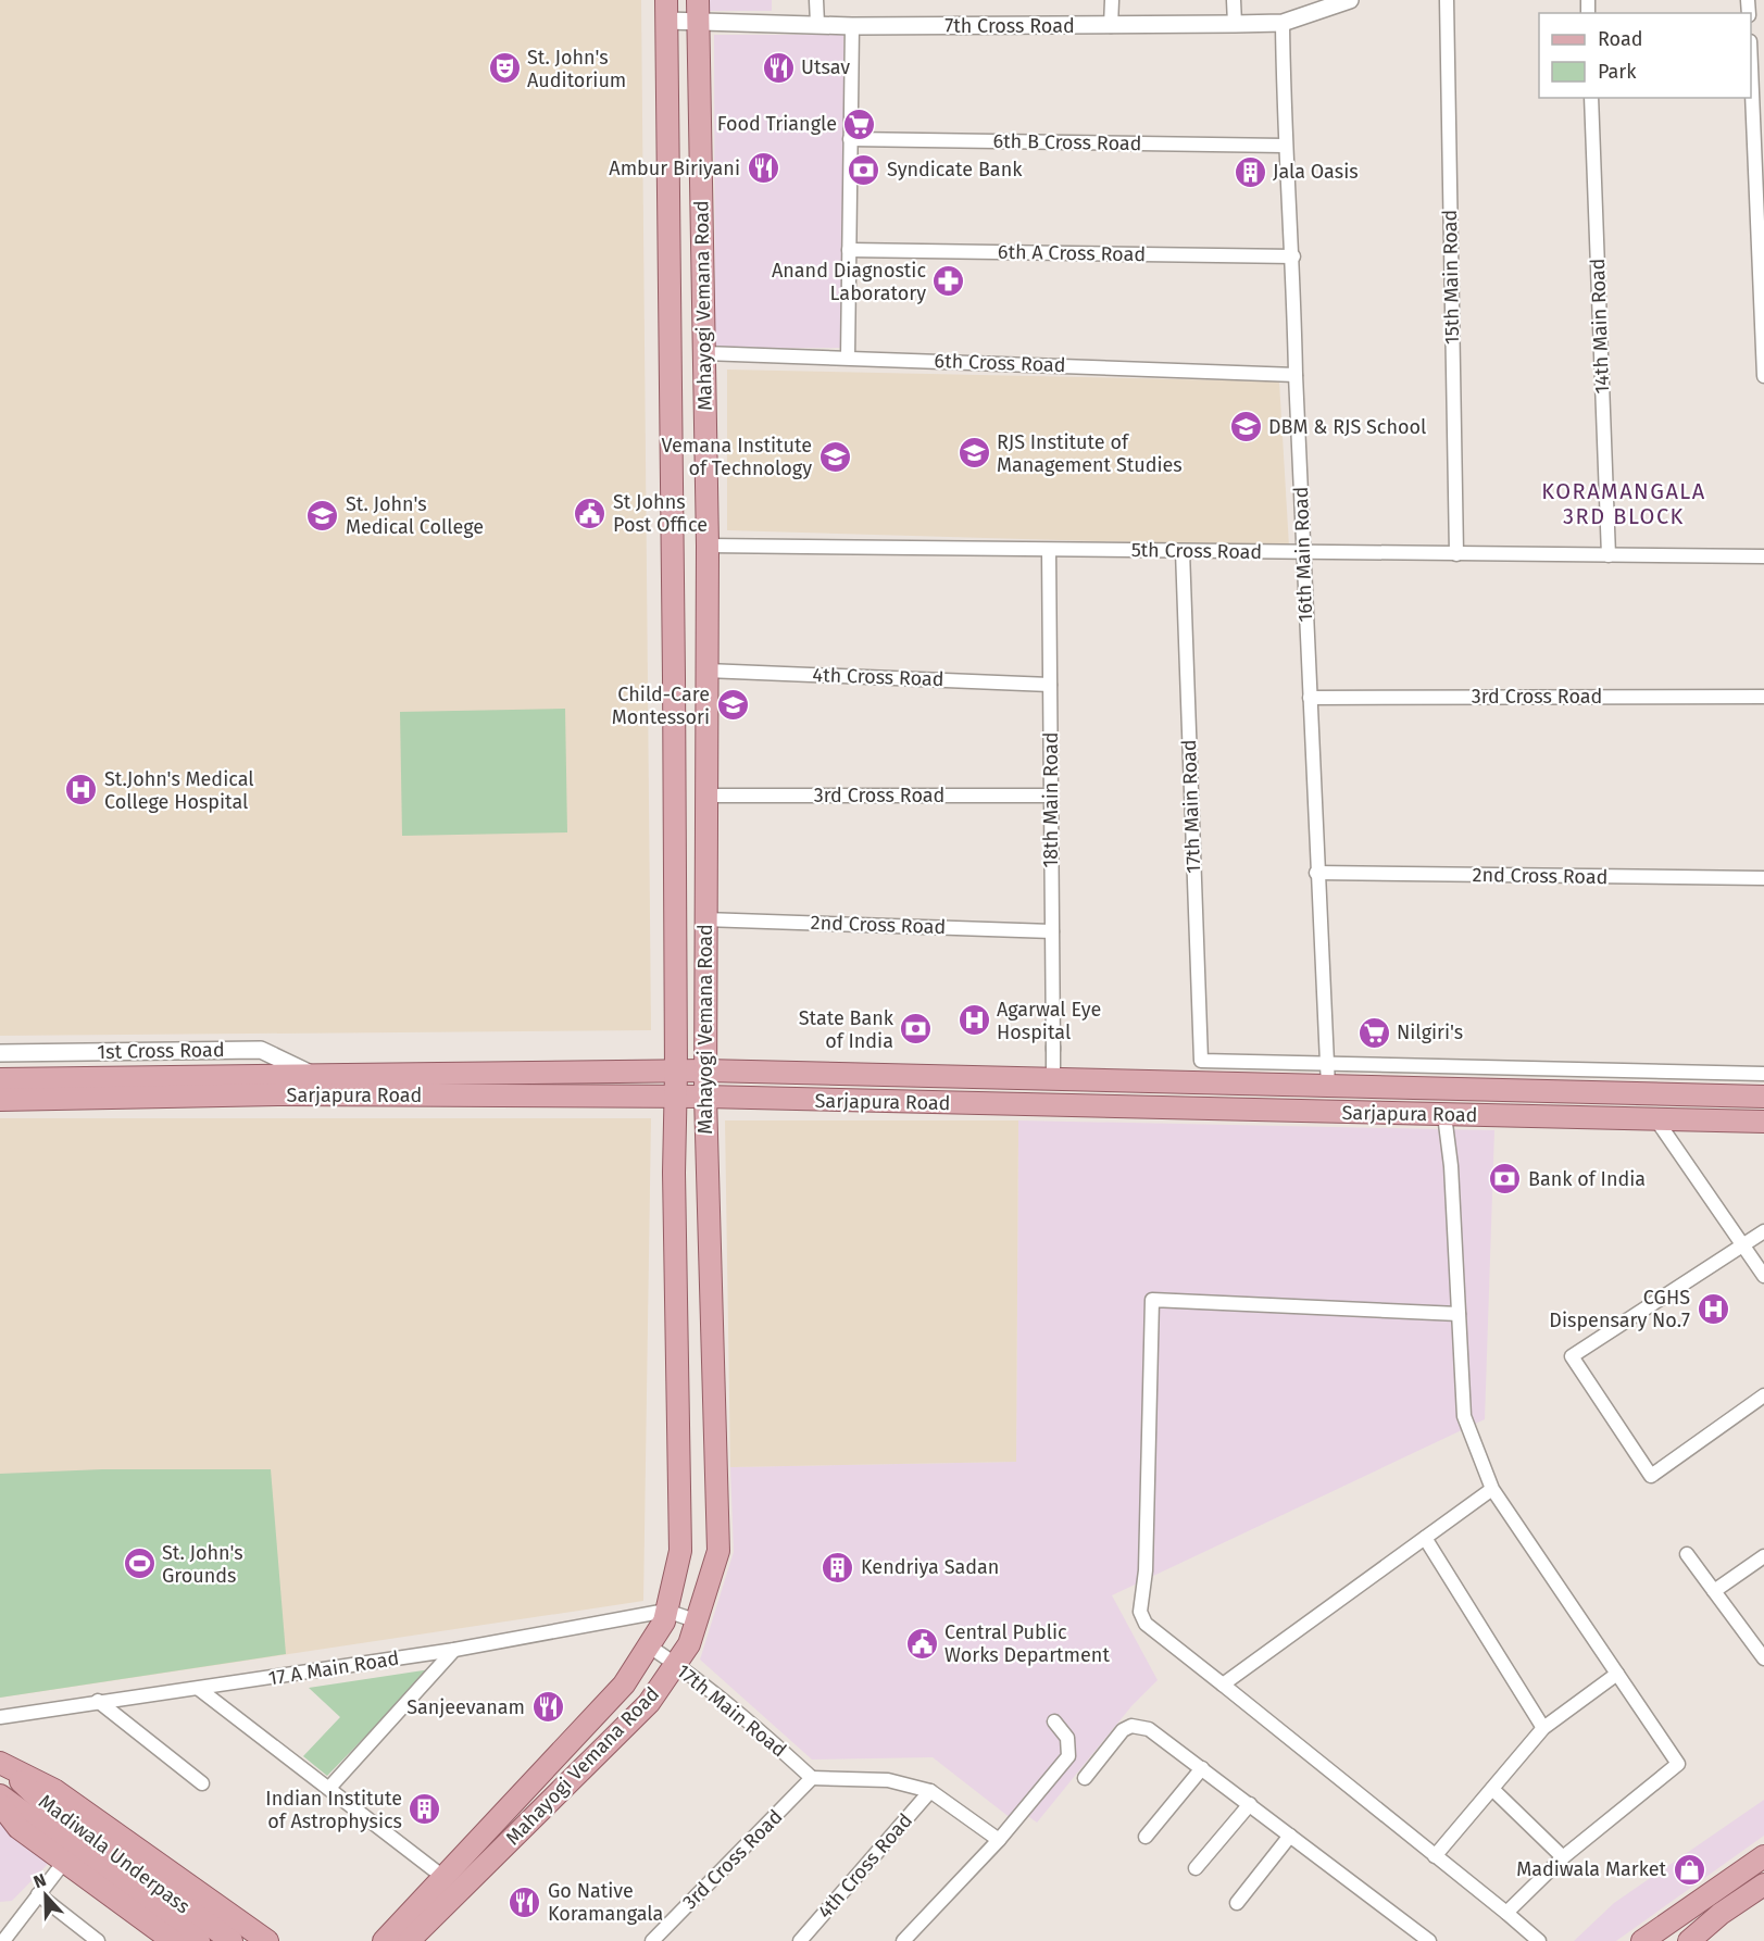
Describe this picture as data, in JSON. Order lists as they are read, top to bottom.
{
  "streets": {
    "main road": ["Mahayogi Vemana Road", "Sarjapura Road", "Madiwala Underpass"],
    "street": [
      "7th Cross Road",
      "6th B Cross Road",
      "6th A Cross Road",
      "15th Main Road",
      "14th Main Road",
      "6th Cross Road",
      "5th Cross Road",
      "16th Main Road",
      "4th Cross Road",
      "3rd Cross Road",
      "18th Main Road",
      "17th Main Road",
      "2nd Cross Road",
      "1st Cross Road",
      "17 A Main Road"
    ]
  },
  "crossings": [
    ["7th Cross Road", "Mahayogi Vemana Road"],
    ["7th Cross Road", "16th Main Road"],
    ["6th B Cross Road", "16th Main Road"],
    ["6th A Cross Road", "16th Main Road"],
    ["15th Main Road", "5th Cross Road"],
    ["Mahayogi Vemana Road", "6th Cross Road"],
    ["Mahayogi Vemana Road", "5th Cross Road"],
    ["Mahayogi Vemana Road", "4th Cross Road"],
    ["Mahayogi Vemana Road", "3rd Cross Road"],
    ["Mahayogi Vemana Road", "17th Main Road"],
    ["Mahayogi Vemana Road", "2nd Cross Road"],
    ["Mahayogi Vemana Road", "Sarjapura Road"],
    ["Mahayogi Vemana Road", "17 A Main Road"],
    ["14th Main Road", "5th Cross Road"],
    ["6th Cross Road", "16th Main Road"],
    ["5th Cross Road", "16th Main Road"],
    ["5th Cross Road", "18th Main Road"],
    ["5th Cross Road", "17th Main Road"],
    ["16th Main Road", "3rd Cross Road"],
    ["16th Main Road", "17th Main Road"],
    ["16th Main Road", "2nd Cross Road"],
    ["16th Main Road", "Sarjapura Road"],
    ["4th Cross Road", "18th Main Road"],
    ["3rd Cross Road", "18th Main Road"],
    ["3rd Cross Road", "17th Main Road"],
    ["18th Main Road", "2nd Cross Road"],
    ["18th Main Road", "Sarjapura Road"],
    ["1st Cross Road", "Sarjapura Road"]
  ],
  "districts": ["KORAMANGALA 3RD BLOCK"],
  "places": {
    "restaurant": [
      "Utsav",
      "Ambur Biriyani",
      "Sanjeevanam",
      "Go Native Koramangala"
    ],
    "theatre": ["St. John's Auditorium"],
    "supermarket": ["Food Triangle", "Nilgiri's"],
    "bank": ["Syndicate Bank", "State Bank of India", "Bank of India"],
    "building": ["Jala Oasis", "Kendriya Sadan", "Indian Institute of Astrophysics"],
    "pharmacy": ["Anand Diagnostic Laboratory"],
    "school or university": [
      "DBM & RJS School",
      "RJS Institute of Management Studies",
      "Vemana Institute of Technology",
      "St. John's Medical College",
      "Child-Care Montessori"
    ],
    "public building": ["St Johns Post Office", "Central Public Works Department"],
    "hospital": ["St.John's Medical College Hospital", "Agarwal Eye Hospital", "CGHS Dispensary No.7"],
    "sports": ["St. John's Grounds"],
    "shop": ["Madiwala Market"]
  },
  "legend": ["Road", "Park"],
  "north": "top"
}
